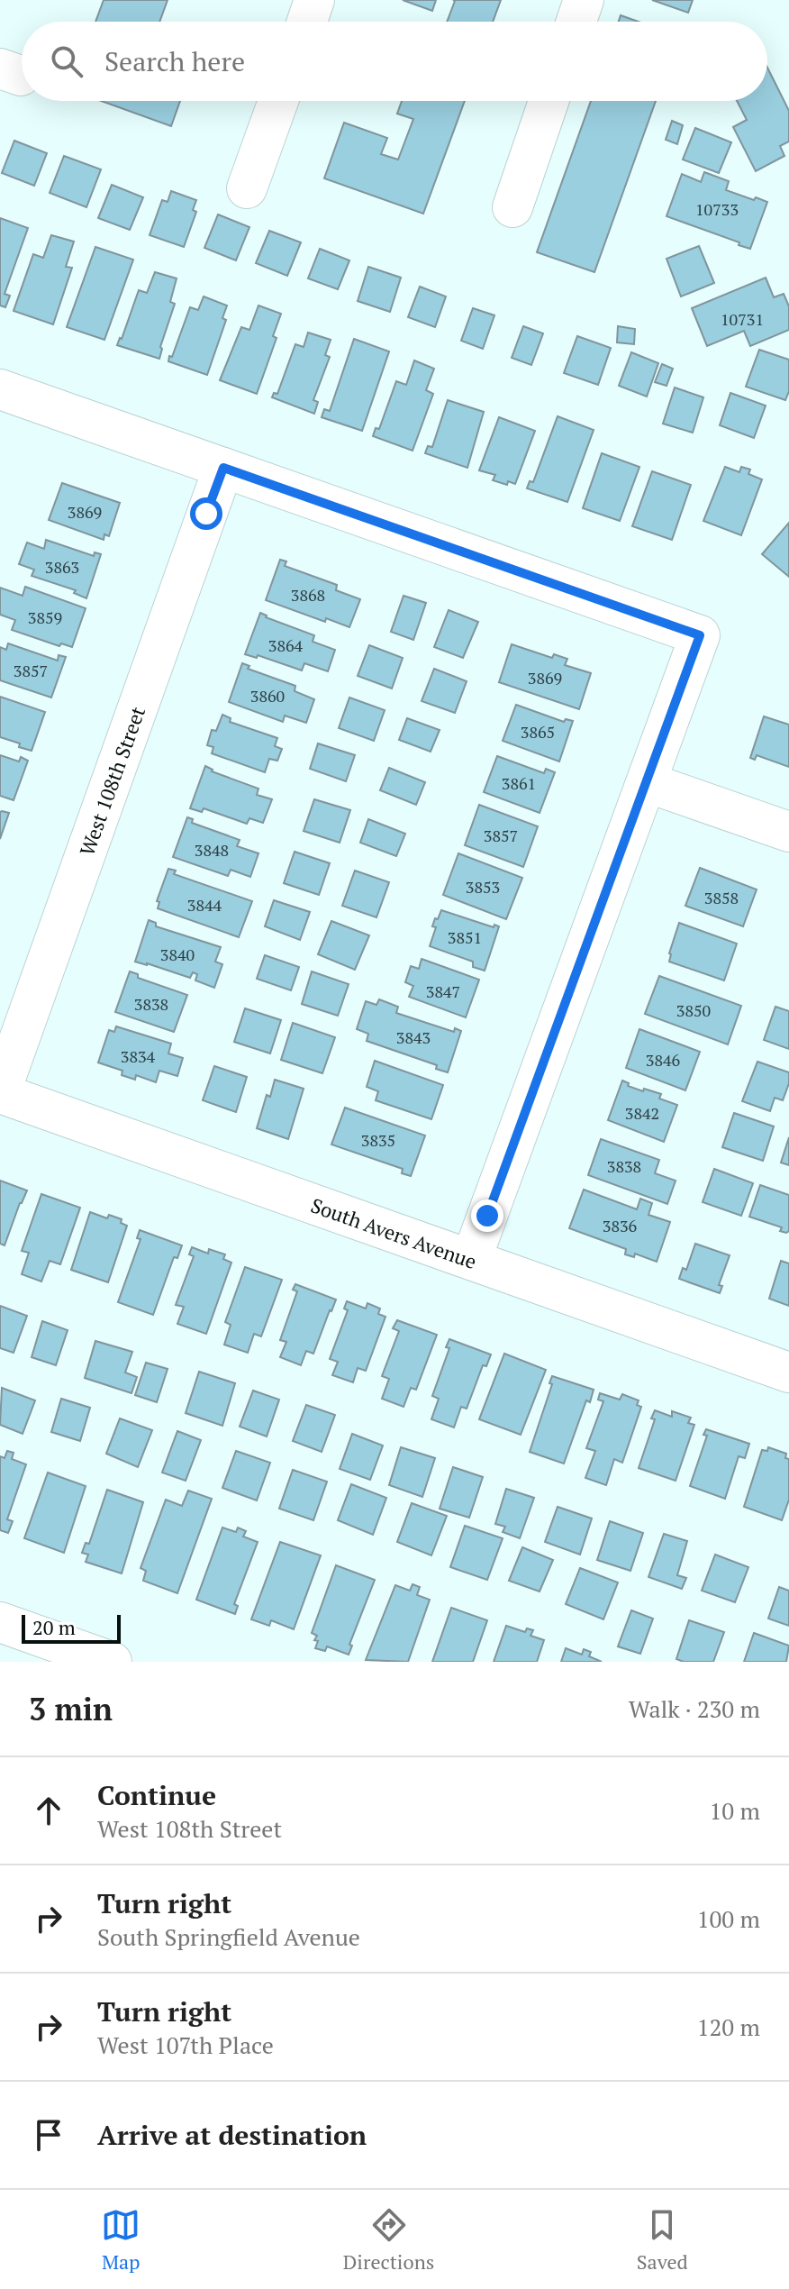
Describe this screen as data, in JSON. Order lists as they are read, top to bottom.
{
  "streets": {
    "street": ["West 108th Street", "South Avers Avenue"]
  },
  "crossings": [
    ["West 108th Street", "South Avers Avenue"]
  ],
  "house_numbers": [
    "10733",
    "10731",
    "3869",
    "3863",
    "3868",
    "3859",
    "3864",
    "3857",
    "3869",
    "3860",
    "3865",
    "3861",
    "3857",
    "3848",
    "3853",
    "3858",
    "3844",
    "3851",
    "3840",
    "3847",
    "3838",
    "3850",
    "3843",
    "3834",
    "3846",
    "3842",
    "3835",
    "3838",
    "3836"
  ],
  "scale_bar": "20 m",
  "page": {
    "search": "Search here",
    "scale": "20 m",
    "heading": ["3 min", "Walk · 230 m"],
    "list": [
      ["Continue", "West 108th Street", "10 m"],
      ["Turn right", "South Springfield Avenue", "100 m"],
      ["Turn right", "West 107th Place", "120 m"],
      "Arrive at destination"
    ],
    "nav": ["Map", "Directions", "Saved"]
  }
}
